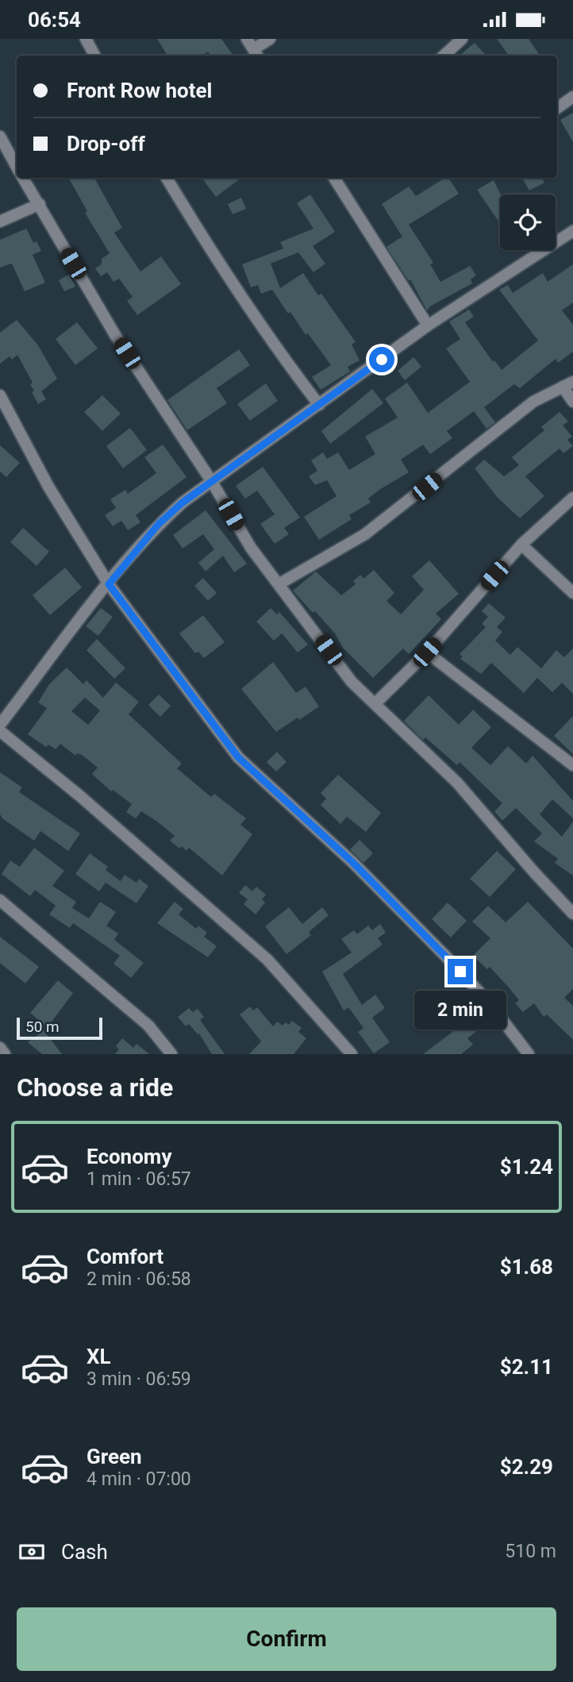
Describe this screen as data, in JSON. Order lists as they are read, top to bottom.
{
  "scale_bar": "50 m",
  "page": {
    "status": "06:54",
    "banner": ["Front Row hotel", "Drop-off"],
    "bubble": "2 min",
    "scale": "50 m",
    "heading": "Choose a ride",
    "list": [
      {
        "name": "Economy",
        "note": "1 min · 06:57",
        "value": "$1.24"
      },
      {
        "name": "Comfort",
        "note": "2 min · 06:58",
        "value": "$1.68"
      },
      {
        "name": "XL",
        "note": "3 min · 06:59",
        "value": "$2.11"
      },
      {
        "name": "Green",
        "note": "4 min · 07:00",
        "value": "$2.29"
      }
    ],
    "pay": ["Cash", "510 m"],
    "buttons": "Confirm"
  }
}
